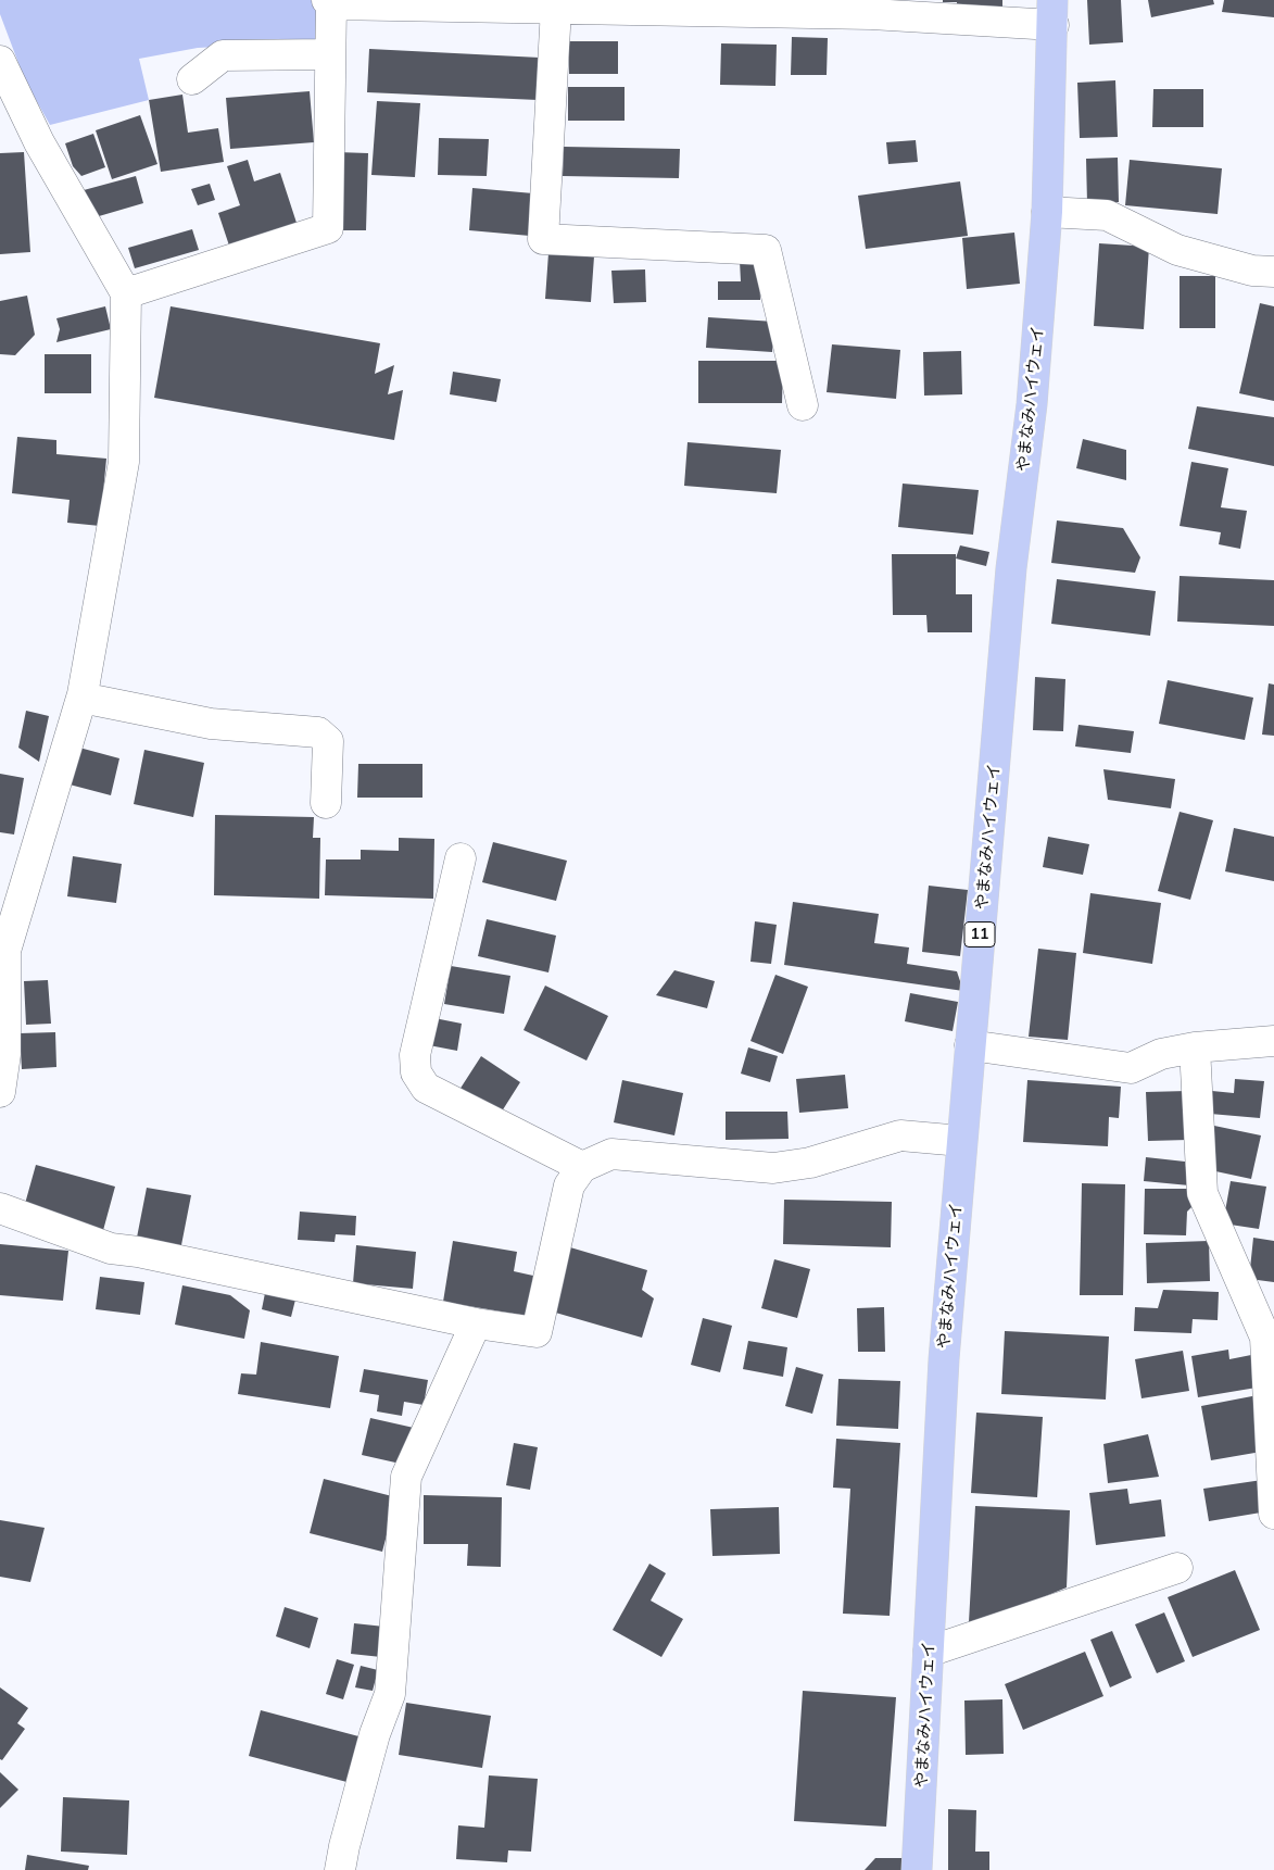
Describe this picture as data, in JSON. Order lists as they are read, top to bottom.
{
  "streets": {
    "main road": ["やまなみハイウェイ", "11"]
  }
}
